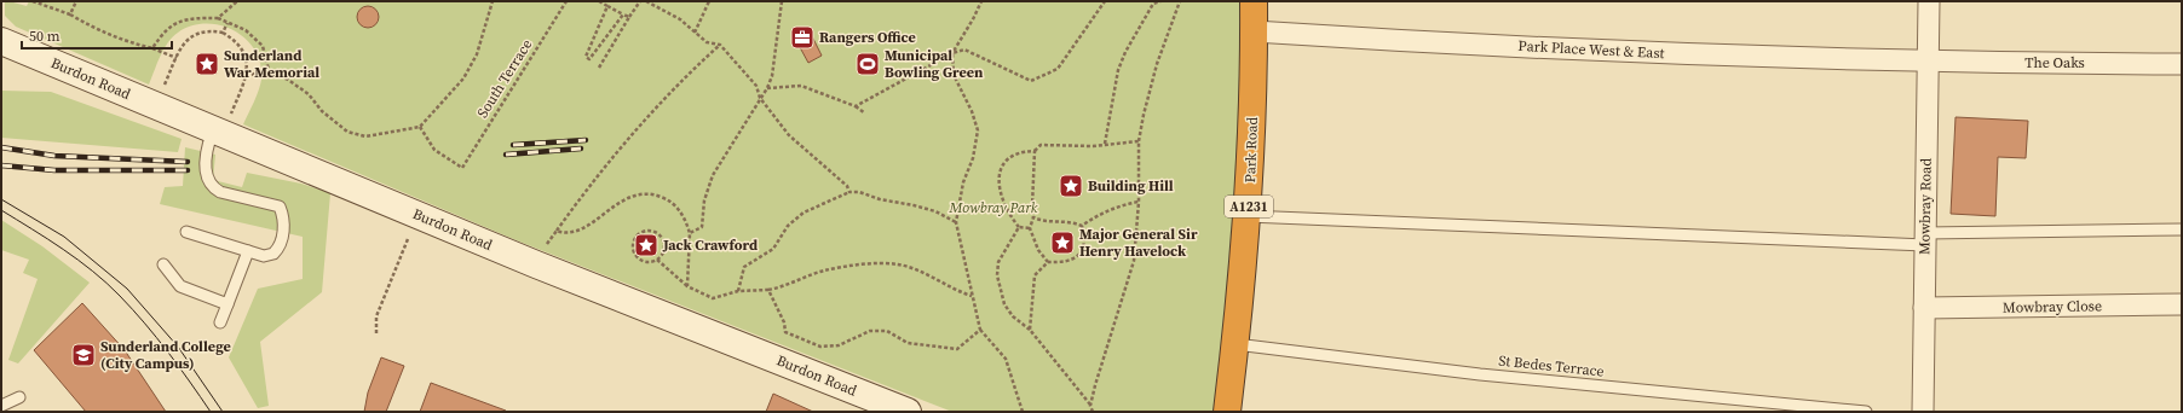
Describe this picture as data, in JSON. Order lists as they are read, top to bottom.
{
  "streets": {
    "highway": ["Park Road", "A1231"],
    "street": [
      "Park Place West & East",
      "The Oaks",
      "Burdon Road",
      "Mowbray Road",
      "Mowbray Close"
    ],
    "lane": ["St Bedes Terrace"],
    "path": ["South Terrace"]
  },
  "crossings": [
    ["Park Place West & East", "The Oaks"],
    ["Park Place West & East", "Park Road"],
    ["Park Place West & East", "Mowbray Road"],
    ["The Oaks", "Mowbray Road"],
    ["Park Road", "St Bedes Terrace"],
    ["Mowbray Road", "Mowbray Close"]
  ],
  "parks": ["Mowbray Park"],
  "places": {
    "office": ["Rangers Office"],
    "place": [
      "Sunderland War Memorial",
      "Building Hill",
      "Major General Sir Henry Havelock",
      "Jack Crawford"
    ],
    "sports": ["Municipal Bowling Green"],
    "school or university": ["Sunderland College (City Campus)"]
  },
  "scale_bar": "50 m"
}
